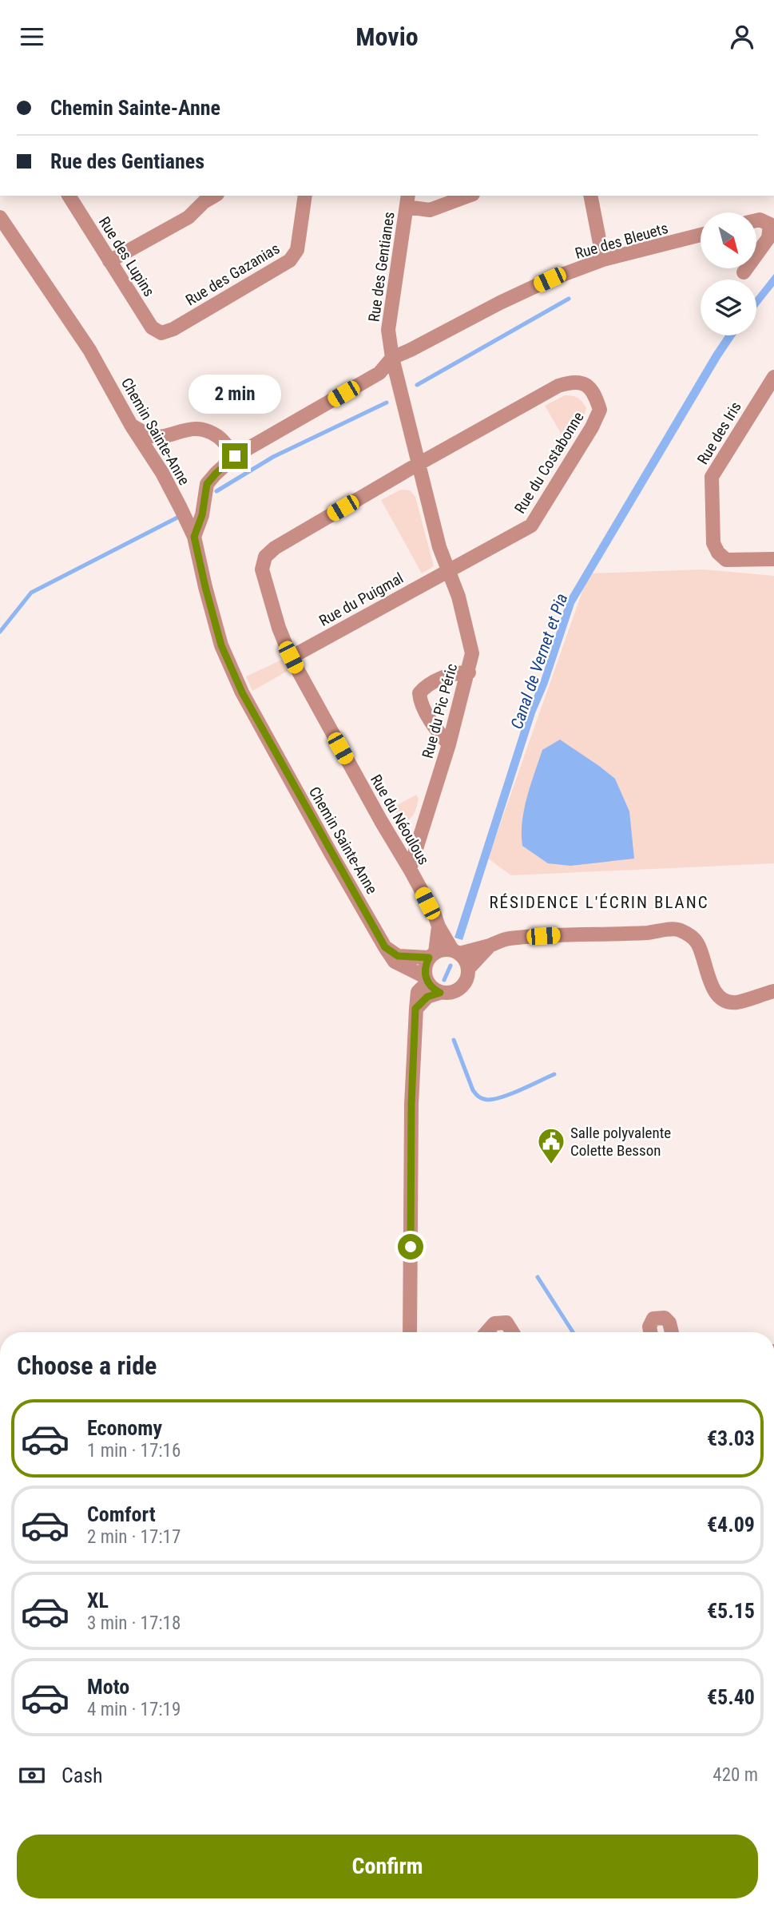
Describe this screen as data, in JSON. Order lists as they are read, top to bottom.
{
  "streets": {
    "street": [
      "Rue des Bleuets",
      "Rue des Lupins",
      "Rue des Gentianes",
      "Rue des Gazanias",
      "Chemin Sainte-Anne",
      "Rue des Iris",
      "Rue du Costabonne",
      "Rue du Puigmal",
      "Rue du Pic Péric",
      "Rue du Néoulous"
    ]
  },
  "crossings": [
    ["Rue des Bleuets", "Rue des Gentianes"],
    ["Rue des Lupins", "Rue des Gazanias"],
    ["Rue des Gentianes", "Rue du Costabonne"],
    ["Rue des Gentianes", "Rue du Pic Péric"],
    ["Rue des Gentianes", "Rue du Néoulous"],
    ["Chemin Sainte-Anne", "Rue du Néoulous"],
    ["Rue du Costabonne", "Rue du Puigmal"],
    ["Rue du Costabonne", "Rue du Pic Péric"],
    ["Rue du Costabonne", "Rue du Néoulous"],
    ["Rue du Puigmal", "Rue du Pic Péric"],
    ["Rue du Puigmal", "Rue du Néoulous"],
    ["Rue du Pic Péric", "Rue du Néoulous"]
  ],
  "districts": ["RÉSIDENCE L'ÉCRIN BLANC"],
  "water": ["Canal de Vernet et Pia"],
  "places": {
    "public building": ["Salle polyvalente Colette Besson"]
  },
  "north": "bottom right",
  "page": {
    "header": "Movio",
    "banner": ["Chemin Sainte-Anne", "Rue des Gentianes"],
    "bubble": "2 min",
    "heading": "Choose a ride",
    "list": [
      {
        "name": "Economy",
        "note": "1 min · 17:16",
        "value": "€3.03"
      },
      {
        "name": "Comfort",
        "note": "2 min · 17:17",
        "value": "€4.09"
      },
      {
        "name": "XL",
        "note": "3 min · 17:18",
        "value": "€5.15"
      },
      {
        "name": "Moto",
        "note": "4 min · 17:19",
        "value": "€5.40"
      }
    ],
    "pay": ["Cash", "420 m"],
    "buttons": "Confirm"
  }
}
